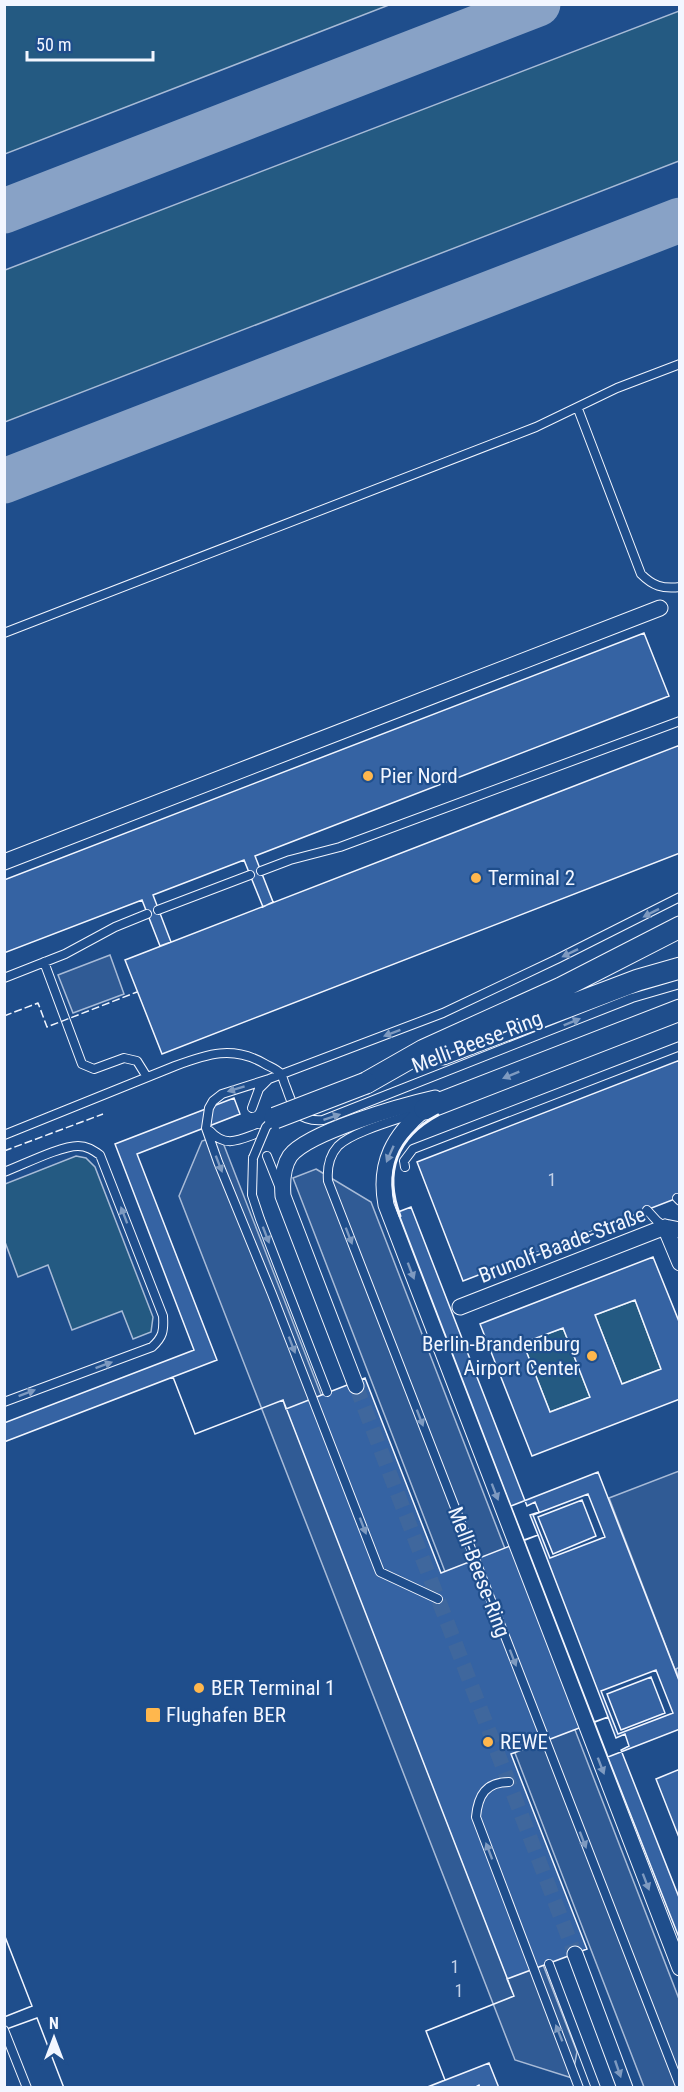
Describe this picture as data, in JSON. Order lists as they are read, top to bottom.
{
  "streets": {
    "street": ["Melli-Beese-Ring", "Brunolf-Baade-Straße"]
  },
  "one_way": ["Melli-Beese-Ring"],
  "places": {
    "other": [
      "Pier Nord",
      "Terminal 2",
      "Berlin-Brandenburg Airport Center",
      "BER Terminal 1",
      "REWE"
    ],
    "transit": ["Flughafen BER"]
  },
  "house_numbers": ["1", "1", "1"],
  "scale_bar": "50 m",
  "north": "top"
}
